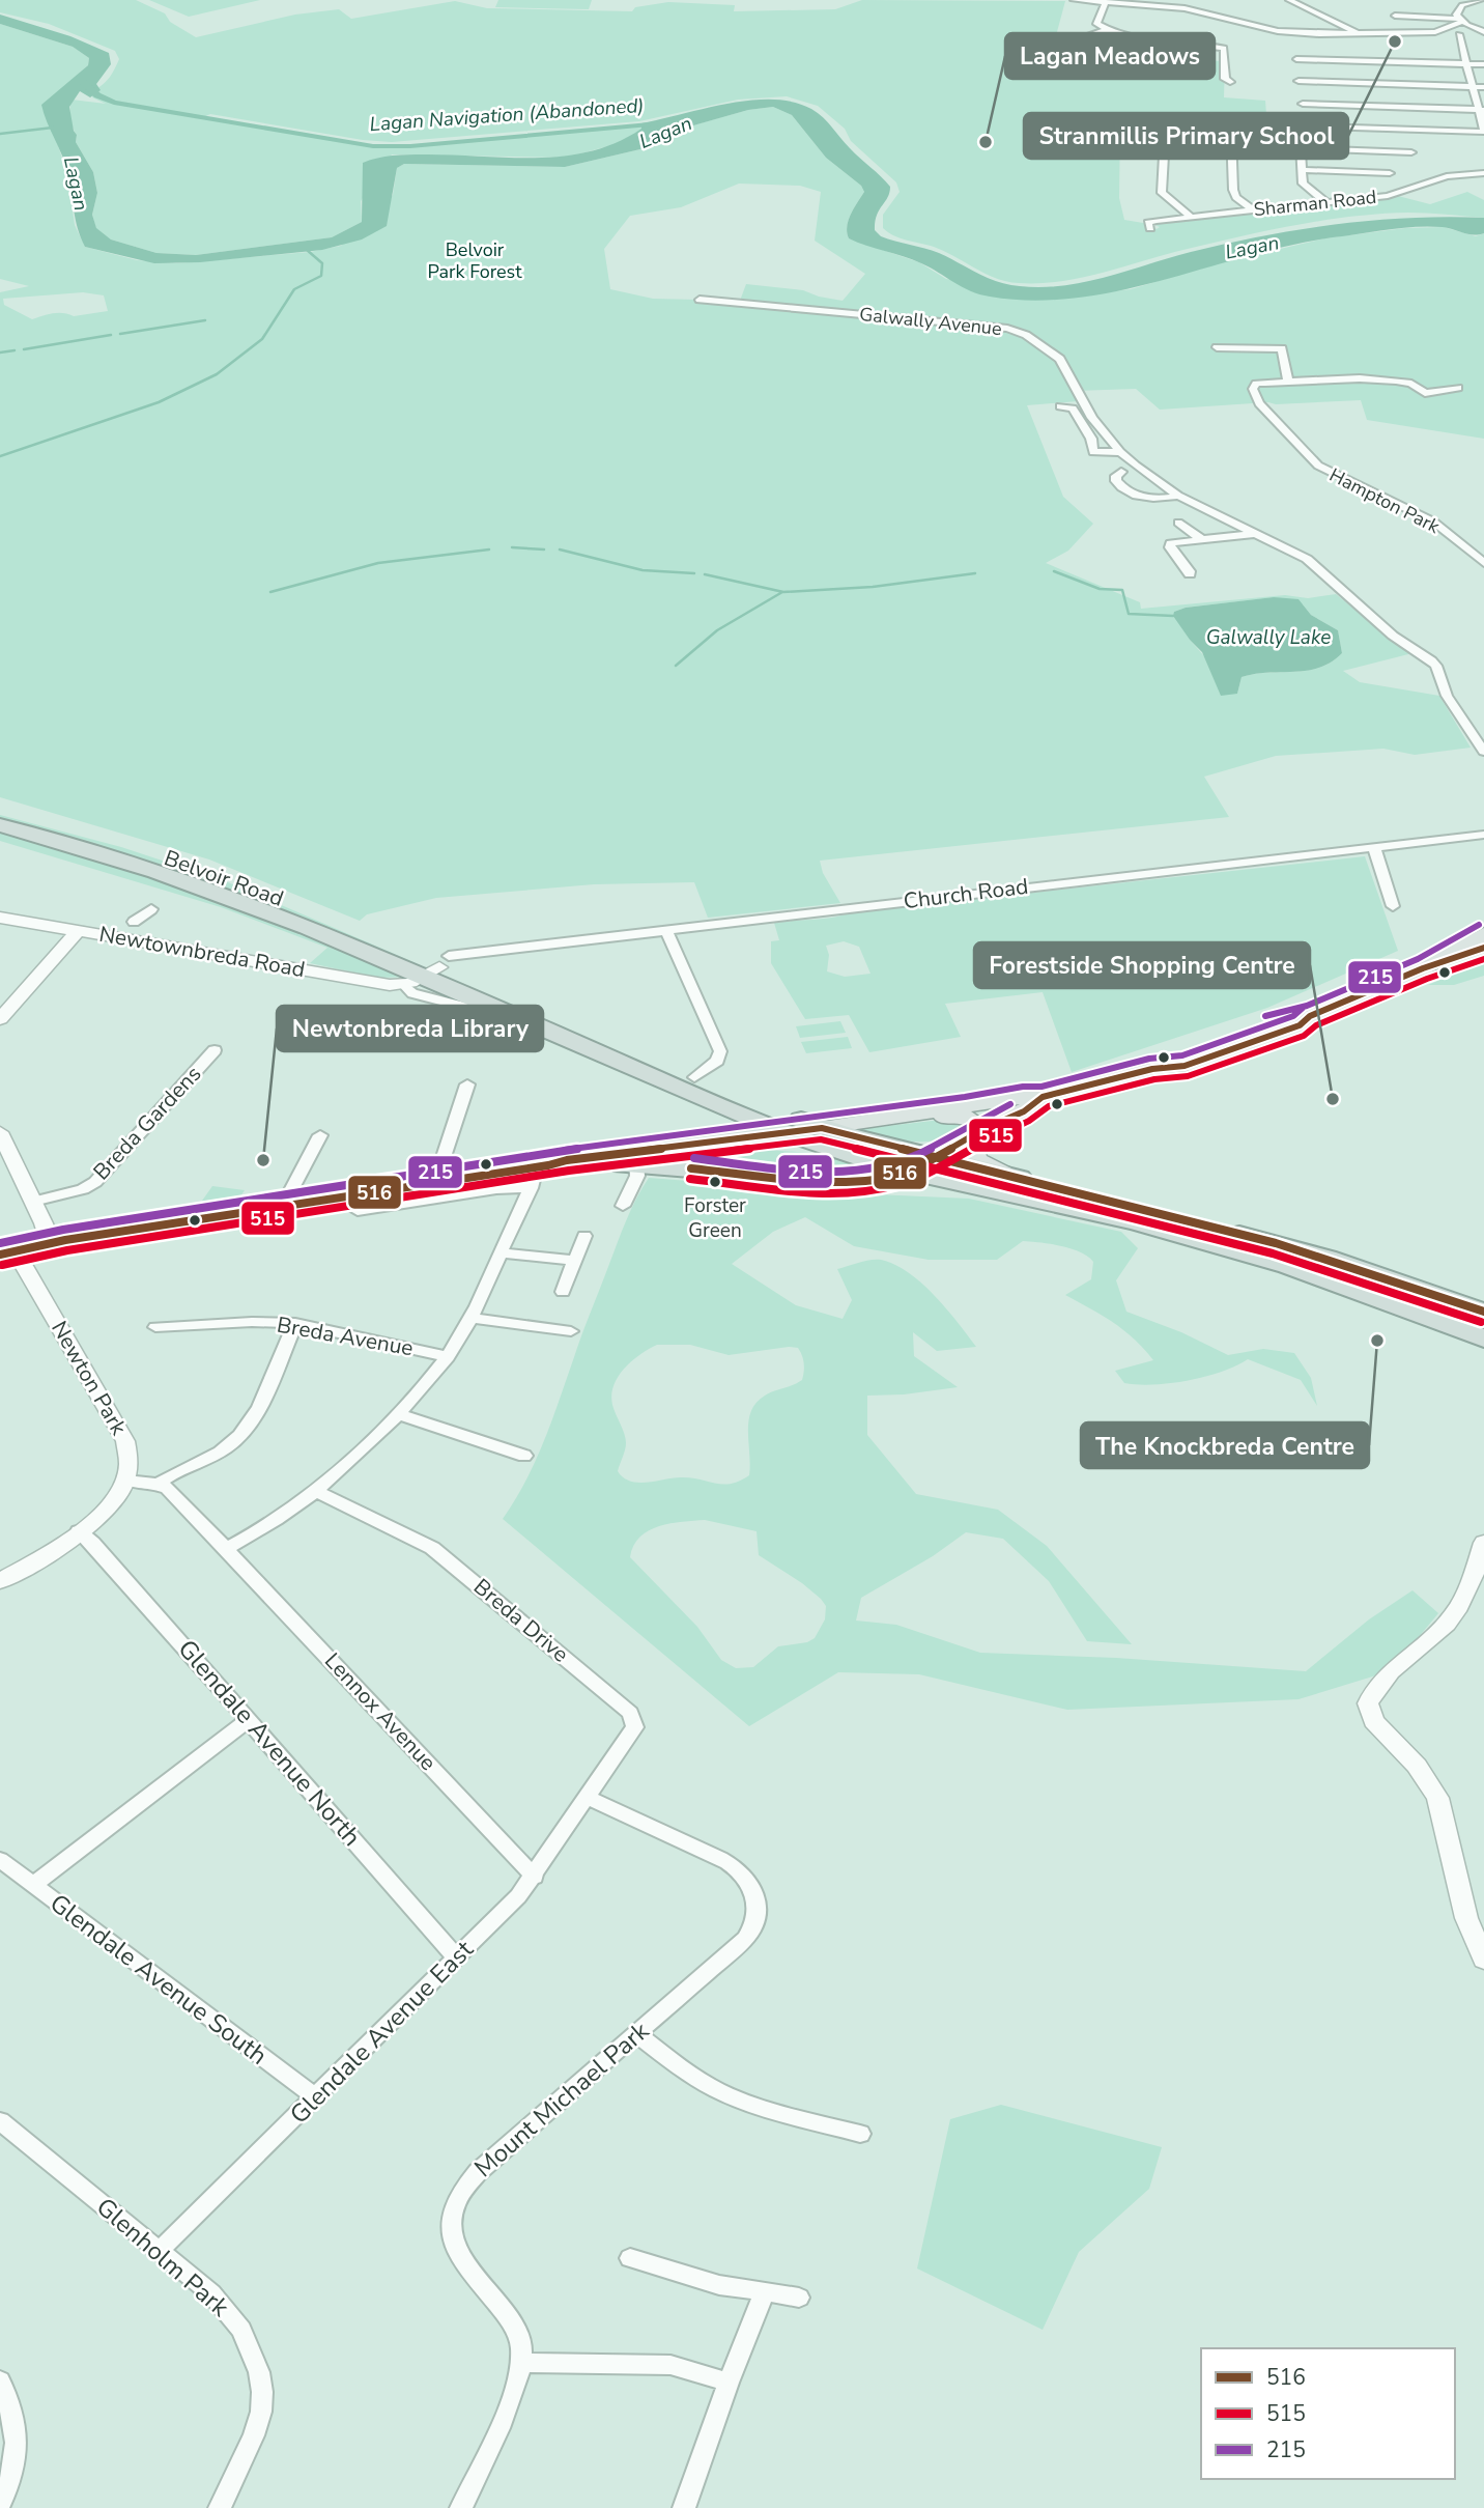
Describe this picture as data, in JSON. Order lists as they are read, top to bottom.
{
  "streets": {
    "highway": ["Belvoir Road", "Newtownbreda Road"],
    "street": [
      "Sharman Road",
      "Galwally Avenue",
      "Hampton Park",
      "Church Road",
      "Breda Gardens",
      "Breda Avenue",
      "Newton Park",
      "Breda Drive",
      "Lennox Avenue",
      "Glendale Avenue North",
      "Glendale Avenue South",
      "Glendale Avenue East",
      "Mount Michael Park",
      "Glenholm Park"
    ]
  },
  "crossings": [
    ["Belvoir Road", "Church Road"],
    ["Belvoir Road", "Newtownbreda Road"],
    ["Church Road", "Newtownbreda Road"],
    ["Breda Drive", "Glendale Avenue East"],
    ["Breda Drive", "Mount Michael Park"],
    ["Lennox Avenue", "Glendale Avenue East"],
    ["Glendale Avenue North", "Glendale Avenue East"],
    ["Glendale Avenue South", "Glendale Avenue East"],
    ["Glendale Avenue East", "Mount Michael Park"],
    ["Glendale Avenue East", "Glenholm Park"]
  ],
  "water": ["Lagan Navigation (Abandoned)", "Lagan", "Galwally Lake"],
  "parks": ["Belvoir Park Forest"],
  "places": [
    "Stranmillis Primary School",
    "Lagan Meadows",
    "Forestside Shopping Centre",
    "Newtonbreda Library",
    "Forster Green",
    "The Knockbreda Centre"
  ],
  "lines": ["transit line 215", "transit line 516", "transit line 515"],
  "legend": ["516", "515", "215"]
}
